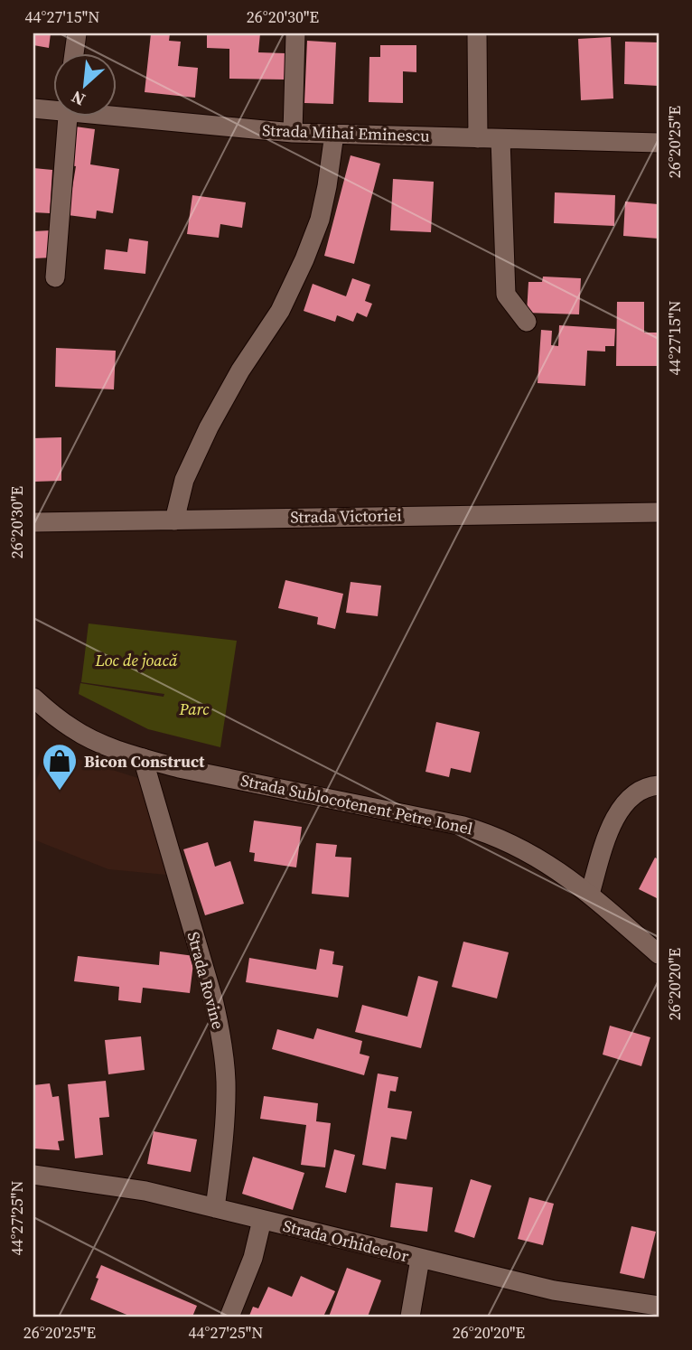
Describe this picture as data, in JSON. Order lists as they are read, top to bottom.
{
  "streets": {
    "street": [
      "Strada Mihai Eminescu",
      "Strada Victoriei",
      "Strada Sublocotenent Petre Ionel",
      "Strada Rovine",
      "Strada Orhideelor"
    ]
  },
  "crossings": [
    ["Strada Sublocotenent Petre Ionel", "Strada Rovine"],
    ["Strada Rovine", "Strada Orhideelor"]
  ],
  "parks": ["Loc de joacă", "Parc"],
  "places": {
    "shop": ["Bicon Construct"]
  },
  "north": "bottom left",
  "coordinates": [
    "44°27'15\"N",
    "26°20'30\"E",
    "26°20'25\"E",
    "26°20'20\"E",
    "44°27'25\"N"
  ]
}
